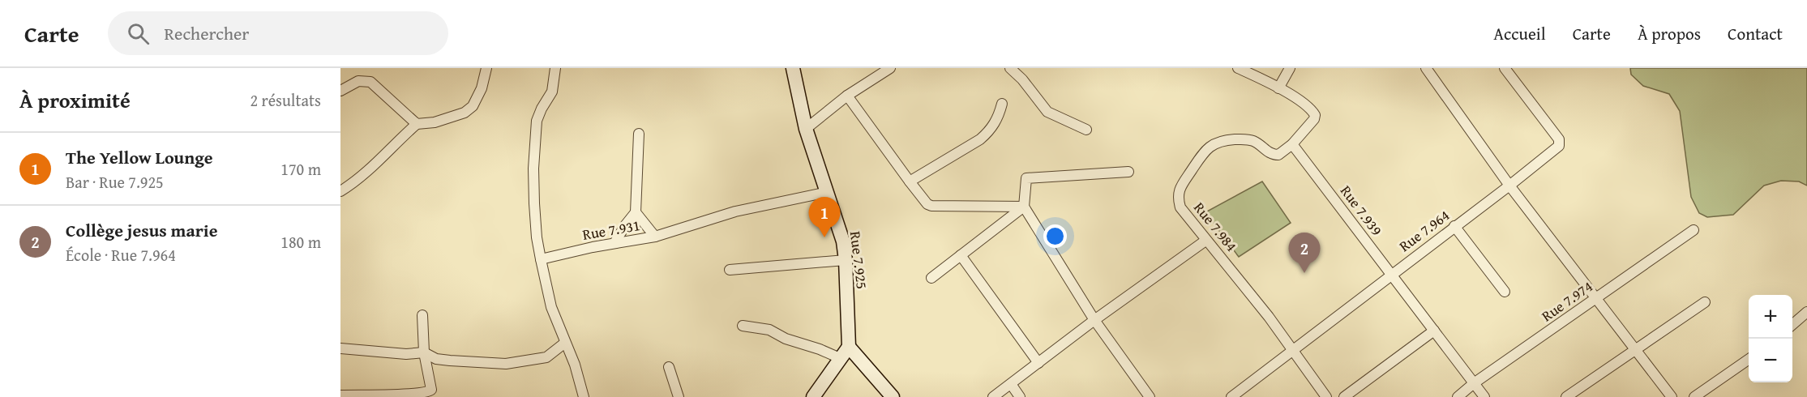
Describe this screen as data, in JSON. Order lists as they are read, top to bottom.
{
  "streets": {
    "street": [
      "Rue 7.939",
      "Rue 7.984",
      "Rue 7.931",
      "Rue 7.964",
      "Rue 7.925",
      "Rue 7.974"
    ]
  },
  "crossings": [
    ["Rue 7.939", "Rue 7.984"],
    ["Rue 7.939", "Rue 7.964"],
    ["Rue 7.939", "Rue 7.974"],
    ["Rue 7.984", "Rue 7.964"],
    ["Rue 7.931", "Rue 7.925"]
  ],
  "page": {
    "header": "Carte",
    "search": "Rechercher",
    "nav": [
      "Accueil",
      "Carte",
      "À propos",
      "Contact"
    ],
    "heading": ["À proximité", "2 résultats"],
    "list": [
      {
        "mark": "1",
        "name": "The Yellow Lounge",
        "note": "Bar · Rue 7.925",
        "value": "170 m"
      },
      {
        "mark": "2",
        "name": "Collège jesus marie",
        "note": "École · Rue 7.964",
        "value": "180 m"
      }
    ],
    "pins": ["1", "2"],
    "map_buttons": ["+", "−"]
  }
}
